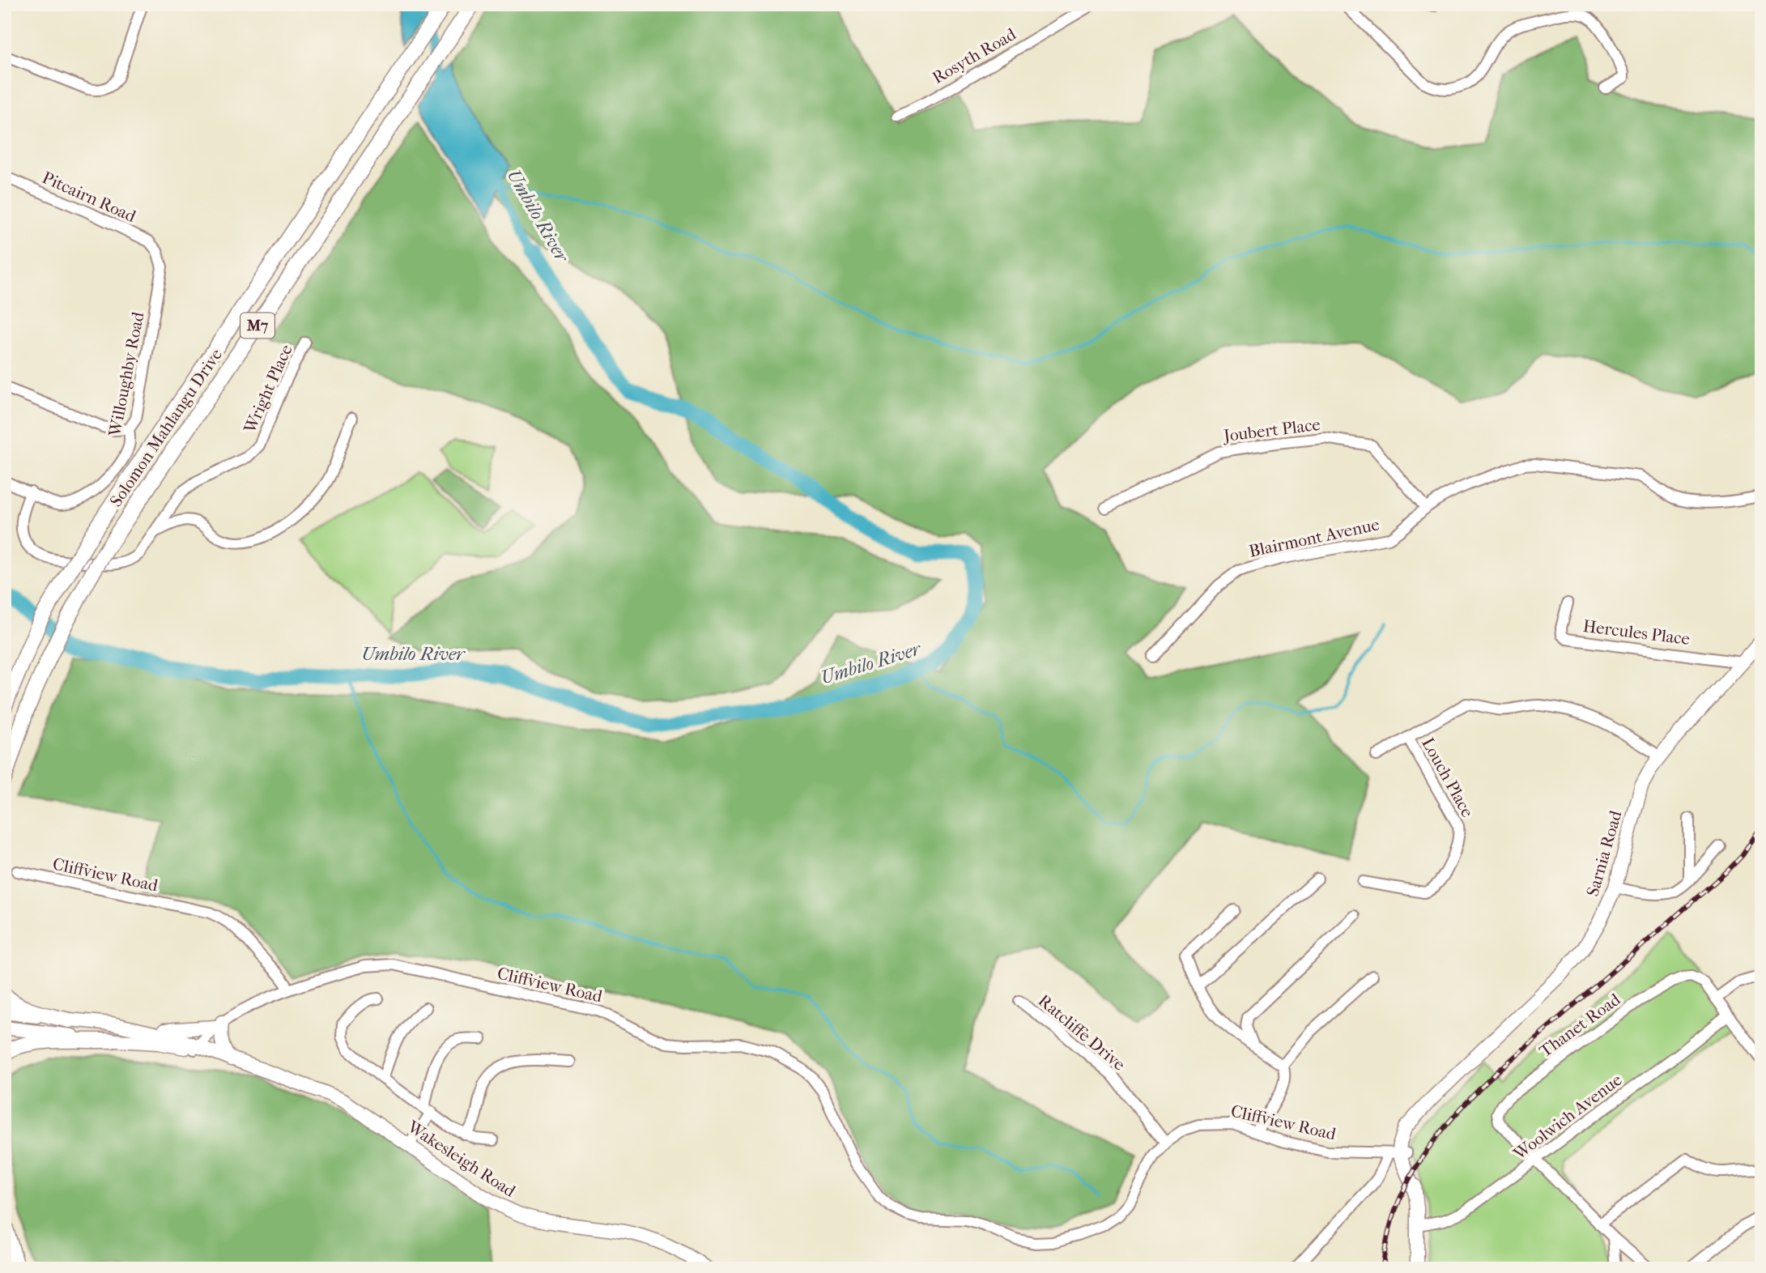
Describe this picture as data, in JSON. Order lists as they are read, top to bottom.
{
  "streets": {
    "highway": ["M7", "Solomon Mahlangu Drive"],
    "main road": ["Sarnia Road", "Wakesleigh Road"],
    "street": [
      "Rosyth Road",
      "Pitcairn Road",
      "Willoughby Road",
      "Wright Place",
      "Joubert Place",
      "Blairmont Avenue",
      "Hercules Place",
      "Louch Place",
      "Cliffview Road",
      "Thanet Road",
      "Ratcliffe Drive",
      "Woolwich Avenue"
    ]
  },
  "crossings": [
    ["Pitcairn Road", "Willoughby Road"],
    ["Willoughby Road", "Wright Place"],
    ["Joubert Place", "Blairmont Avenue"],
    ["Hercules Place", "Sarnia Road"],
    ["Louch Place", "Sarnia Road"],
    ["Sarnia Road", "Cliffview Road"],
    ["Cliffview Road", "Ratcliffe Drive"],
    ["Cliffview Road", "Wakesleigh Road"],
    ["Thanet Road", "Woolwich Avenue"]
  ],
  "water": ["Umbilo River"]
}
